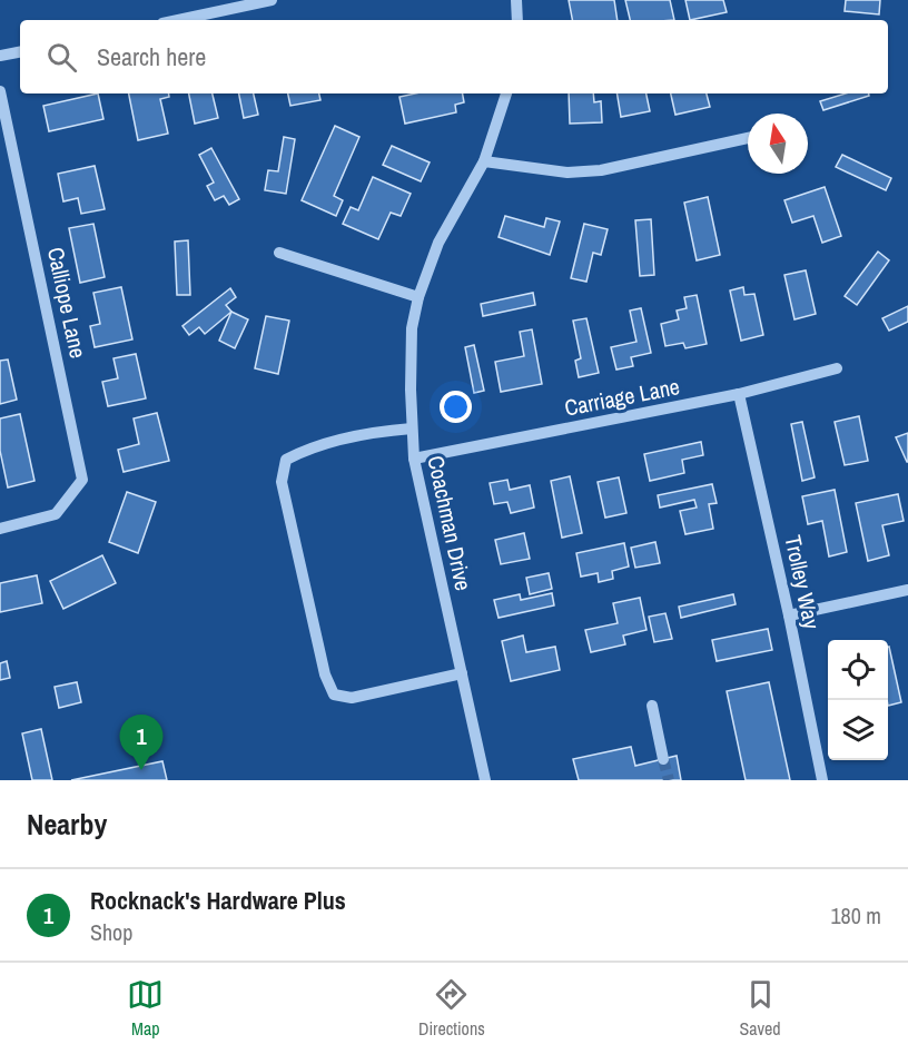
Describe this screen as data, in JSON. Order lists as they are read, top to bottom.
{
  "streets": {
    "street": [
      "Calliope Lane",
      "Carriage Lane",
      "Coachman Drive",
      "Trolley Way"
    ]
  },
  "crossings": [
    ["Carriage Lane", "Coachman Drive"],
    ["Carriage Lane", "Trolley Way"]
  ],
  "north": "top",
  "page": {
    "search": "Search here",
    "pins": "1",
    "heading": "Nearby",
    "list": [
      {
        "mark": "1",
        "name": "Rocknack's Hardware Plus",
        "note": "Shop",
        "value": "180 m"
      }
    ],
    "nav": ["Map", "Directions", "Saved"]
  }
}
